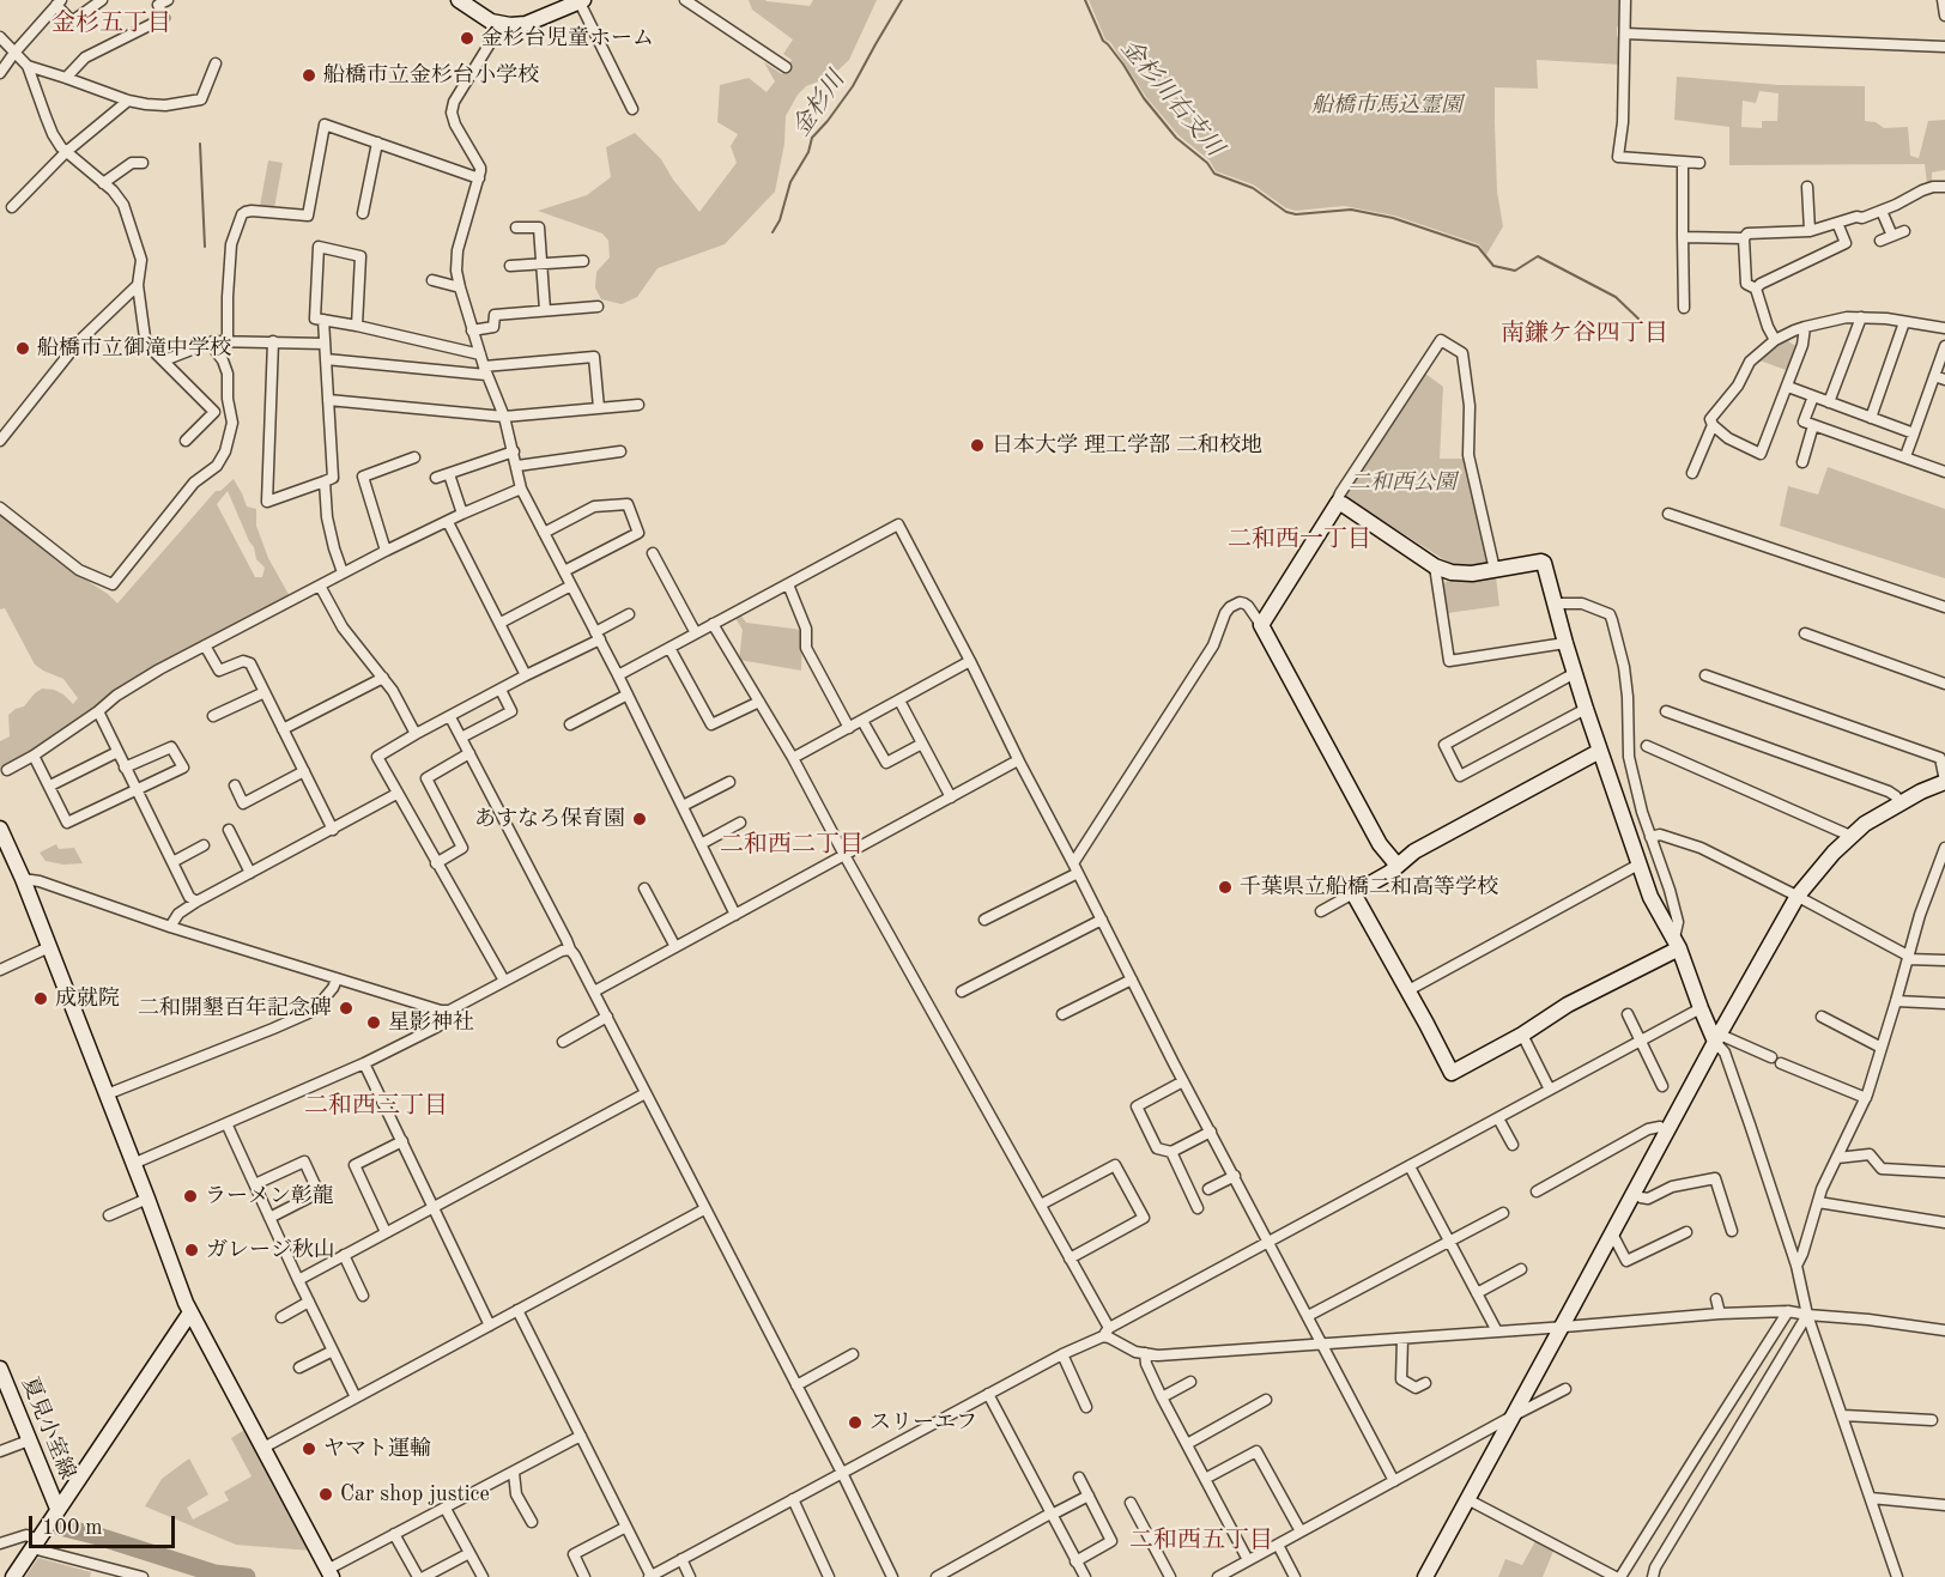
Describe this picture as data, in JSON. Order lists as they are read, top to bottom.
{
  "streets": {
    "street": ["夏見小室線"]
  },
  "districts": [
    "金杉五丁目",
    "南鎌ケ谷四丁目",
    "二和西一丁目",
    "二和西二丁目",
    "二和西三丁目",
    "二和西五丁目"
  ],
  "water": ["金杉川右支川", "金杉川"],
  "parks": ["船橋市馬込霊園", "二和西公園"],
  "places": [
    "金杉台児童ホーム",
    "船橋市立金杉台小学校",
    "船橋市立御滝中学校",
    "日本大学 理工学部 二和校地",
    "あすなろ保育園",
    "千葉県立船橋二和高等学校",
    "成就院",
    "二和開墾百年記念碑",
    "星影神社",
    "ラーメン彰龍",
    "ガレージ秋山",
    "スリーエフ",
    "ヤマト運輸",
    "Car shop justice"
  ],
  "scale_bar": "100 m"
}
